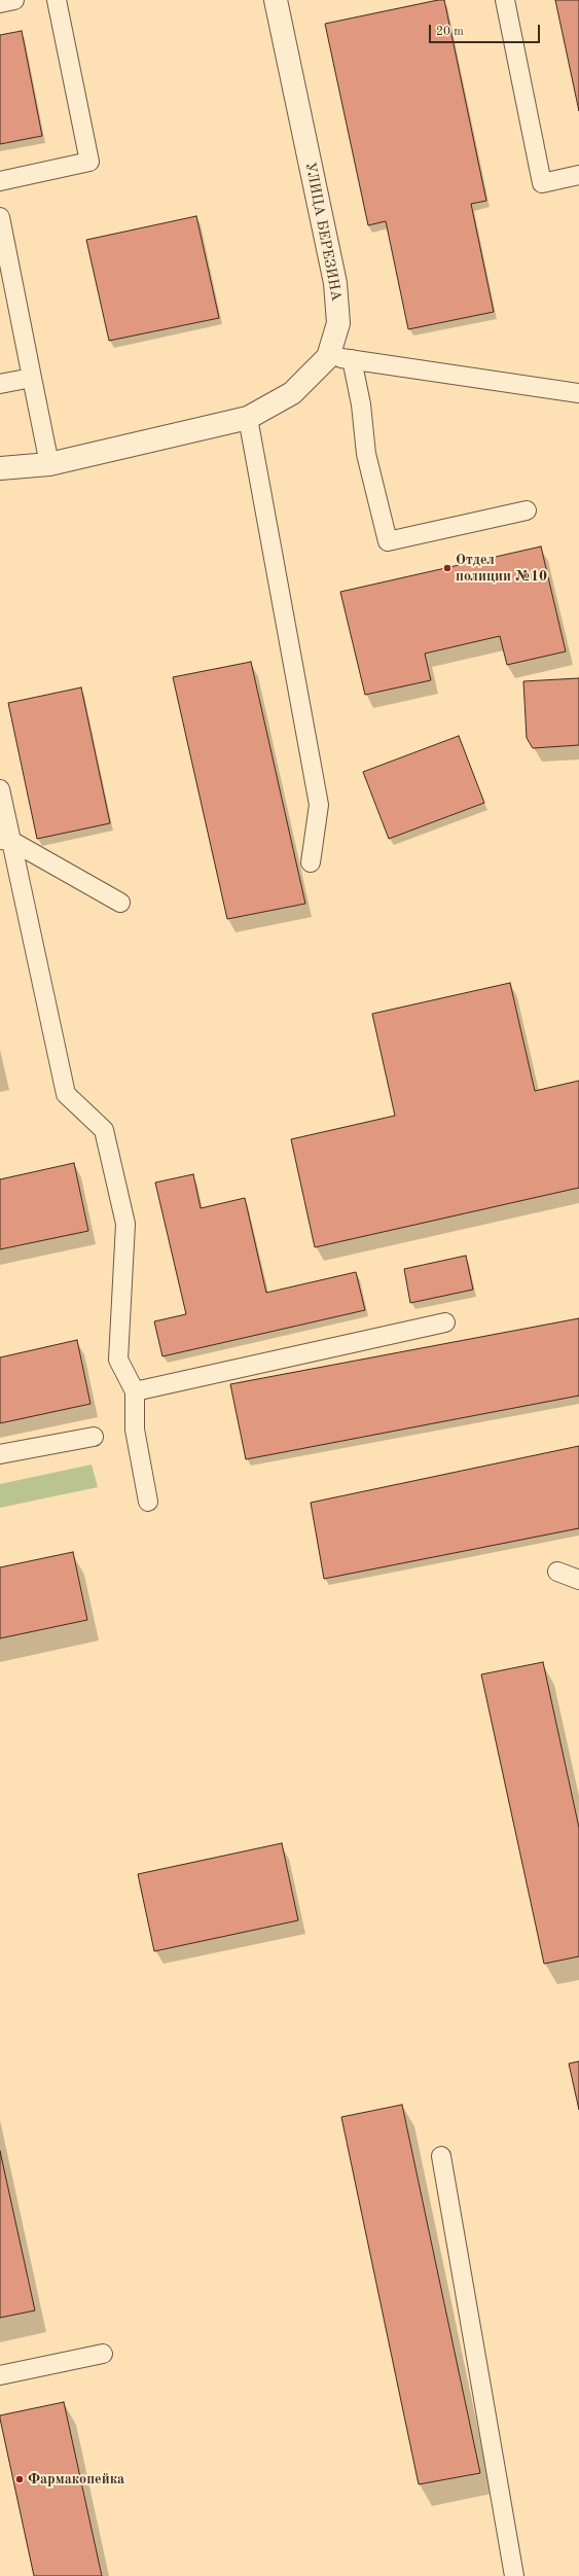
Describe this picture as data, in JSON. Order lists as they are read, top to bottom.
{
  "streets": {
    "street": ["УЛИЦА БЕРЕЗИНА"]
  },
  "places": ["Отдел полиции №10", "Фармакопейка"],
  "scale_bar": "20 m"
}
